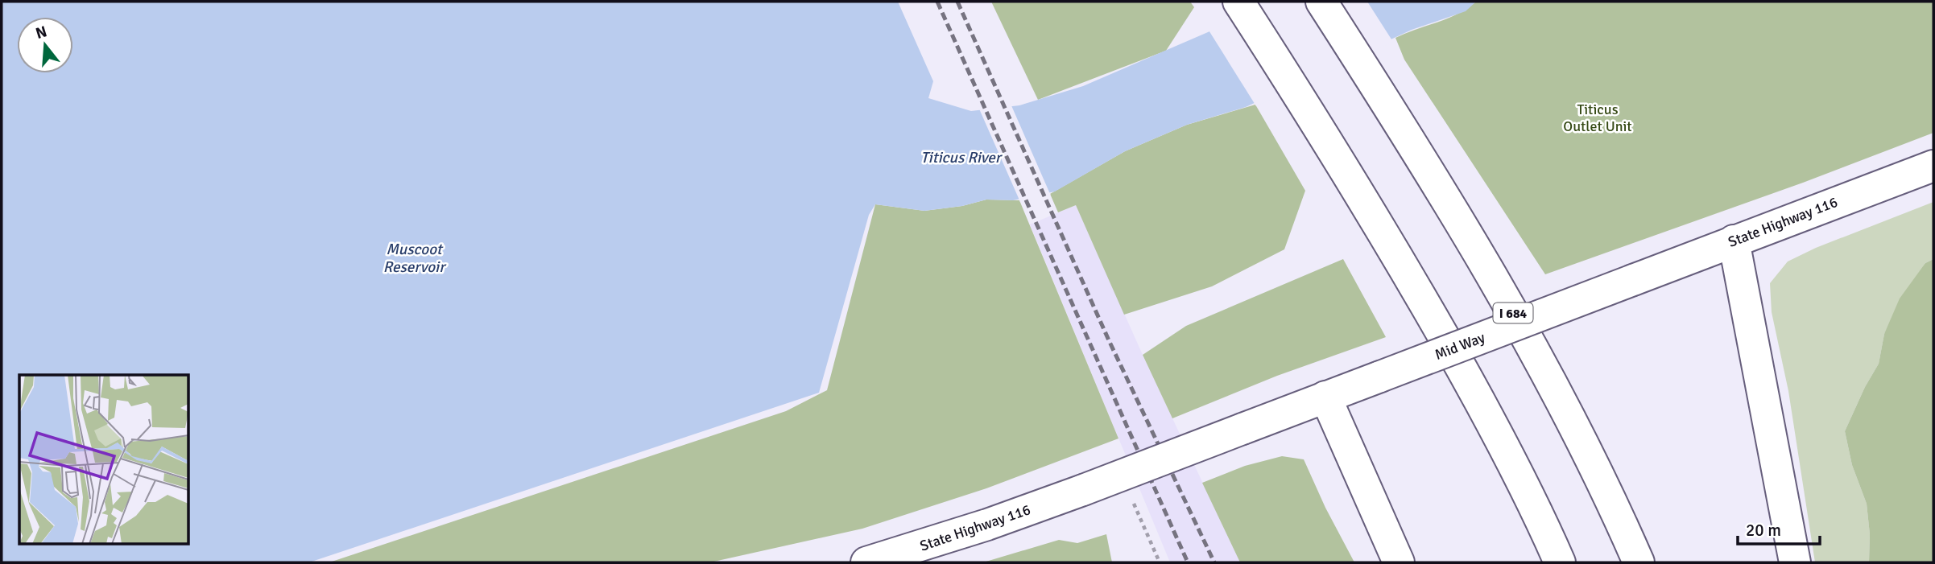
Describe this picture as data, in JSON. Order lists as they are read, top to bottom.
{
  "streets": {
    "main road": ["State Highway 116", "I 684", "Mid Way"]
  },
  "crossings": [
    ["State Highway 116", "Mid Way"]
  ],
  "water": ["Titicus River", "Muscoot Reservoir"],
  "parks": ["Titicus Outlet Unit"],
  "scale_bar": "20 m",
  "north": "top"
}
